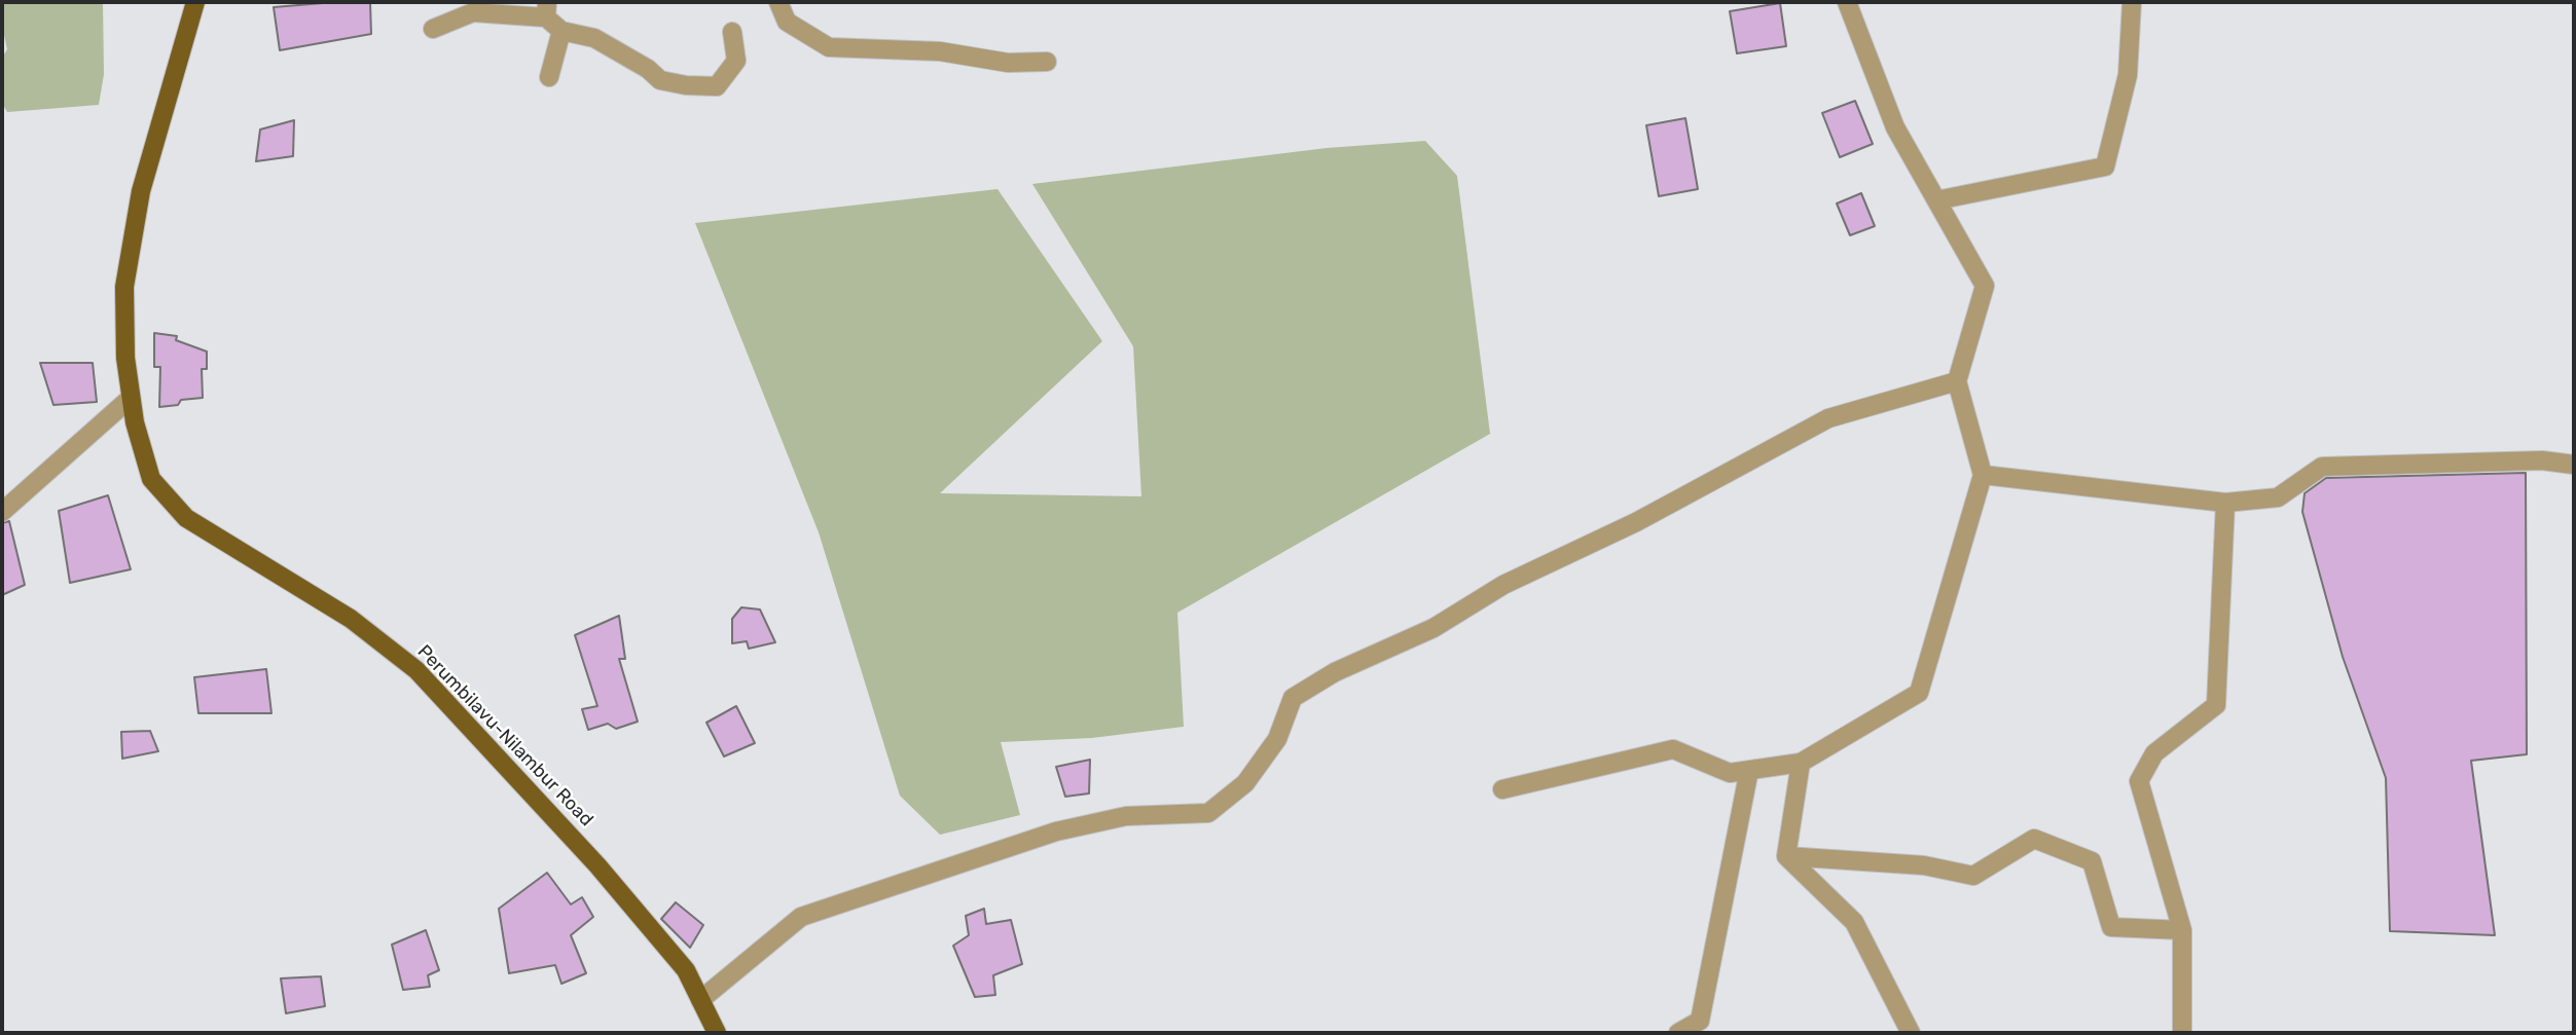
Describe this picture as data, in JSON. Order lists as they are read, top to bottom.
{
  "streets": {
    "main road": ["Perumbilavu-Nilambur Road"]
  }
}
